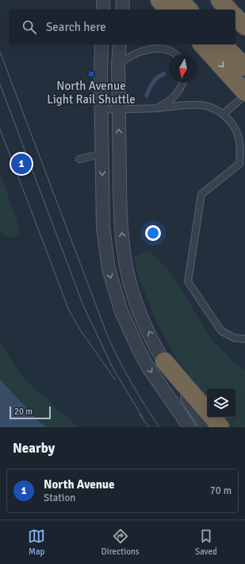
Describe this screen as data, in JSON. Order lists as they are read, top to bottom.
{
  "places": {
    "transit": ["North Avenue Light Rail Shuttle"]
  },
  "scale_bar": "20 m",
  "north": "bottom",
  "page": {
    "search": "Search here",
    "pins": "1",
    "scale": "20 m",
    "heading": "Nearby",
    "list": [
      {
        "mark": "1",
        "name": "North Avenue",
        "note": "Station",
        "value": "70 m"
      }
    ],
    "nav": ["Map", "Directions", "Saved"]
  }
}
